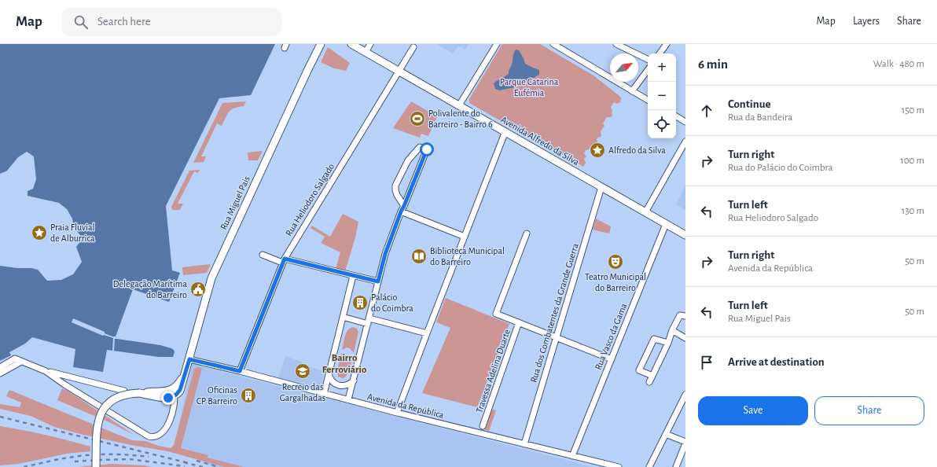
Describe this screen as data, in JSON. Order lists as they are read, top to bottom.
{
  "streets": {
    "street": [
      "Avenida Alfredo da Silva",
      "Rua Heliodoro Salgado",
      "Rua Miguel Pais",
      "Rua dos Combatentes da Grande Guerra",
      "Rua Vasco da Gama",
      "Travessa Adelina Duarte",
      "Avenida da República"
    ]
  },
  "crossings": [
    ["Avenida Alfredo da Silva", "Rua Heliodoro Salgado"],
    ["Avenida Alfredo da Silva", "Rua dos Combatentes da Grande Guerra"],
    ["Avenida Alfredo da Silva", "Rua Vasco da Gama"],
    ["Rua Heliodoro Salgado", "Avenida da República"],
    ["Rua Miguel Pais", "Avenida da República"],
    ["Rua dos Combatentes da Grande Guerra", "Avenida da República"],
    ["Rua Vasco da Gama", "Avenida da República"]
  ],
  "districts": ["Bairro Ferroviário"],
  "parks": ["Parque Catarina Eufémia"],
  "places": {
    "sports": ["Polivalente do Barreiro - Bairro 6"],
    "place": ["Alfredo da Silva", "Praia Fluvial de Alburrica"],
    "library": ["Biblioteca Municipal do Barreiro"],
    "theatre": ["Teatro Municipal do Barreiro"],
    "public building": ["Delegação Marítima do Barreiro"],
    "building": ["Palácio do Coimbra", "Oficinas CP Barreiro"],
    "school or university": ["Recreio das Gargalhadas"]
  },
  "north": "top right",
  "page": {
    "header": "Map",
    "search": "Search here",
    "nav": ["Map", "Layers", "Share"],
    "heading": ["6 min", "Walk · 480 m"],
    "map_buttons": ["+", "−"],
    "list": [
      ["Continue", "Rua da Bandeira", "150 m"],
      ["Turn right", "Rua do Palácio do Coimbra", "100 m"],
      ["Turn left", "Rua Heliodoro Salgado", "130 m"],
      ["Turn right", "Avenida da República", "50 m"],
      ["Turn left", "Rua Miguel Pais", "50 m"],
      "Arrive at destination"
    ],
    "buttons": ["Save", "Share"]
  }
}
